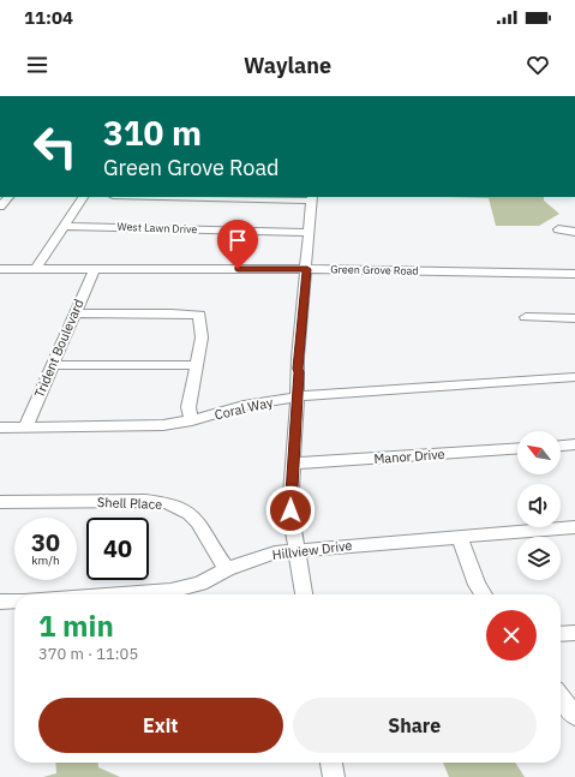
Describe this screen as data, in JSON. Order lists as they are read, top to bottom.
{
  "streets": {
    "street": [
      "West Lawn Drive",
      "Green Grove Road",
      "Trident Boulevard",
      "Coral Way",
      "Manor Drive",
      "Shell Place",
      "Hillview Drive"
    ]
  },
  "crossings": [
    ["Green Grove Road", "Trident Boulevard"],
    ["Trident Boulevard", "Coral Way"],
    ["Shell Place", "Hillview Drive"]
  ],
  "north": "top left",
  "page": {
    "status": "11:04",
    "header": "Waylane",
    "turn": ["310 m", "Green Grove Road"],
    "speed": "30 km/h",
    "limit": "40",
    "heading": ["1 min", "370 m · 11:05"],
    "buttons": ["Exit", "Share"]
  }
}
